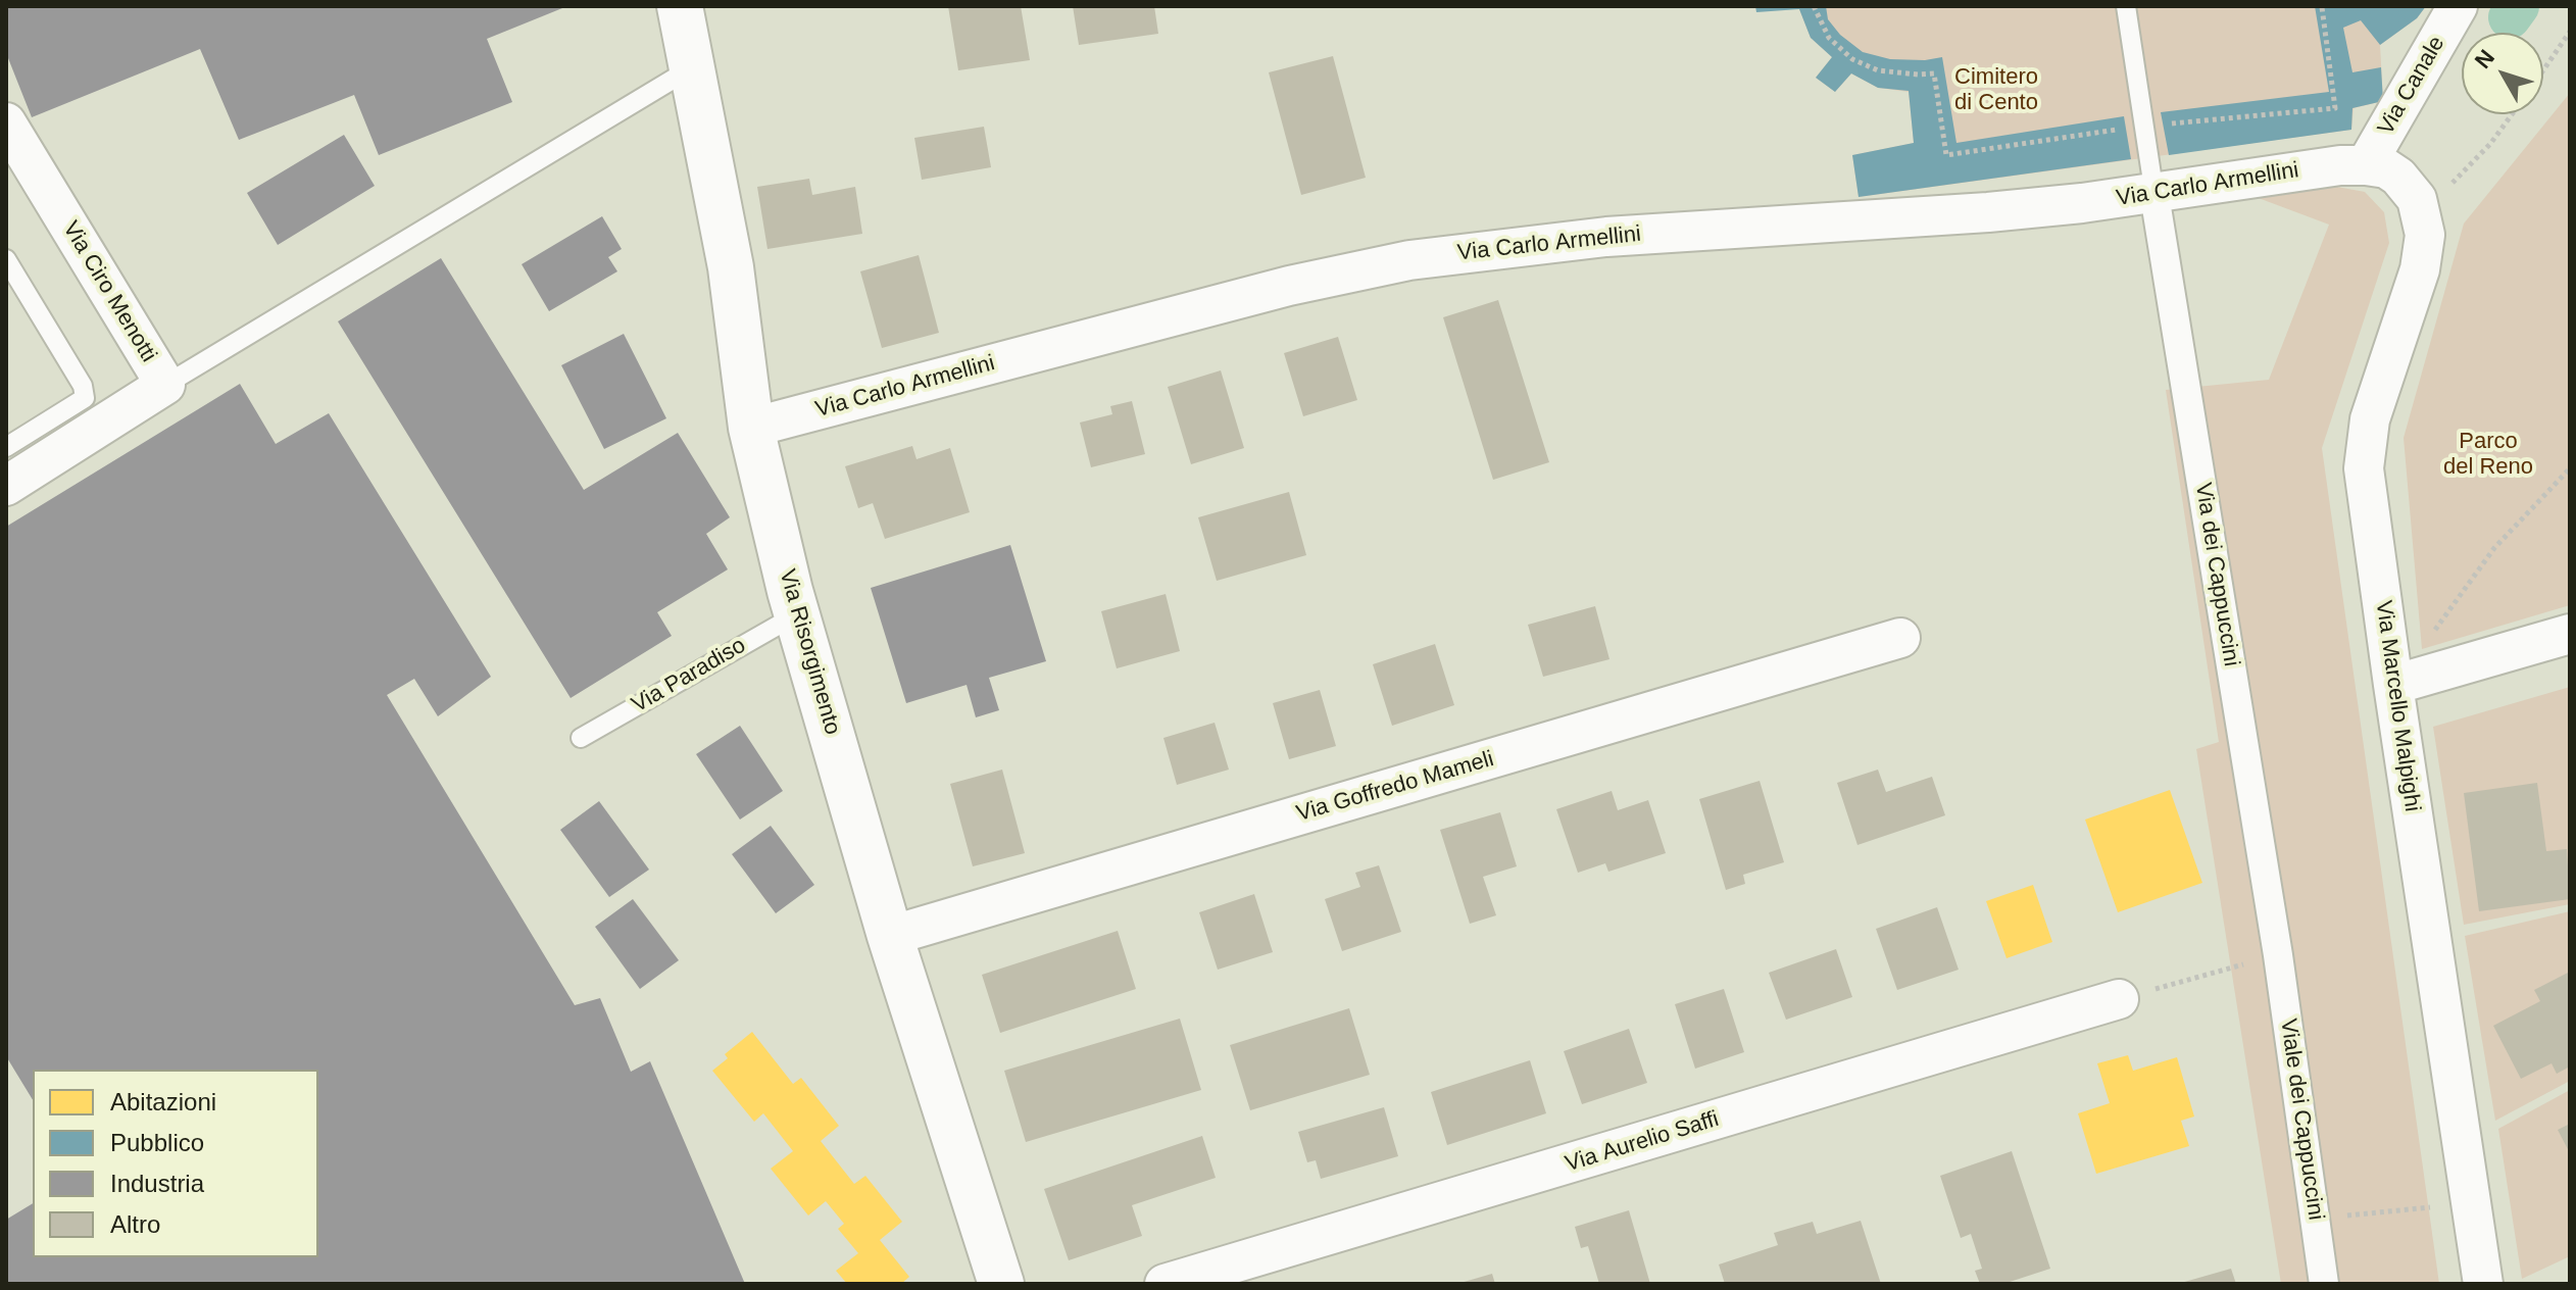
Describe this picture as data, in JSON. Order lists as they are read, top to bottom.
{
  "streets": {
    "street": [
      "Via Canale",
      "Via Carlo Armellini",
      "Via Ciro Menotti",
      "Via dei Cappuccini",
      "Via Risorgimento",
      "Via Marcello Malpighi",
      "Via Goffredo Mameli",
      "Viale dei Cappuccini",
      "Via Aurelio Saffi"
    ],
    "lane": ["Via Paradiso"]
  },
  "crossings": [
    ["Via Canale", "Via Carlo Armellini"],
    ["Via Canale", "Via Marcello Malpighi"],
    ["Via Carlo Armellini", "Via dei Cappuccini"],
    ["Via Carlo Armellini", "Via Risorgimento"],
    ["Via Carlo Armellini", "Via Marcello Malpighi"],
    ["Via dei Cappuccini", "Viale dei Cappuccini"],
    ["Via Risorgimento", "Via Paradiso"],
    ["Via Risorgimento", "Via Goffredo Mameli"]
  ],
  "parks": ["Cimitero di Cento", "Parco del Reno"],
  "legend": [
    "Abitazioni",
    "Pubblico",
    "Industria",
    "Altro"
  ],
  "north": "top left"
}
